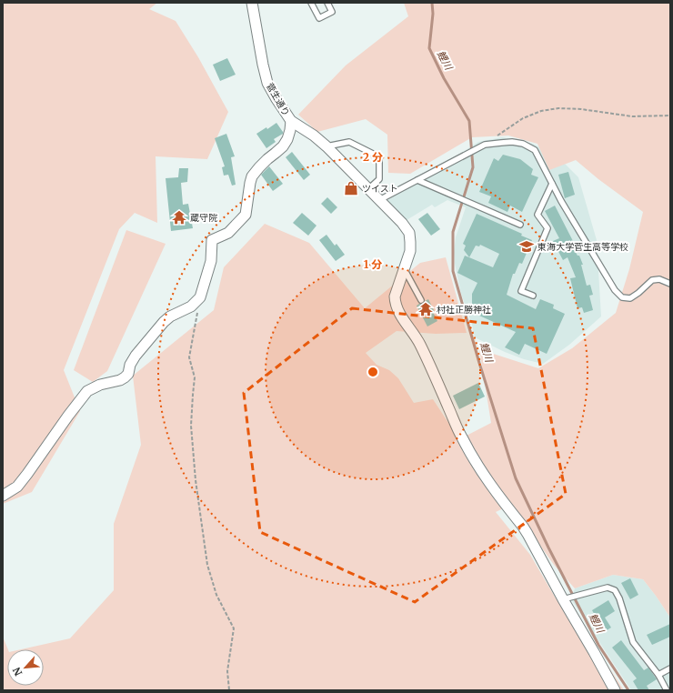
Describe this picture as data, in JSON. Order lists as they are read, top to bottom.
{
  "streets": {
    "street": ["菅生通り"]
  },
  "water": ["鯉川"],
  "places": {
    "shop": ["ツイスト"],
    "temple": ["蔵守院", "村社正勝神社"],
    "school or university": ["東海大学菅生高等学校"]
  },
  "north": "bottom left",
  "rings": ["2 分", "1 分"]
}
